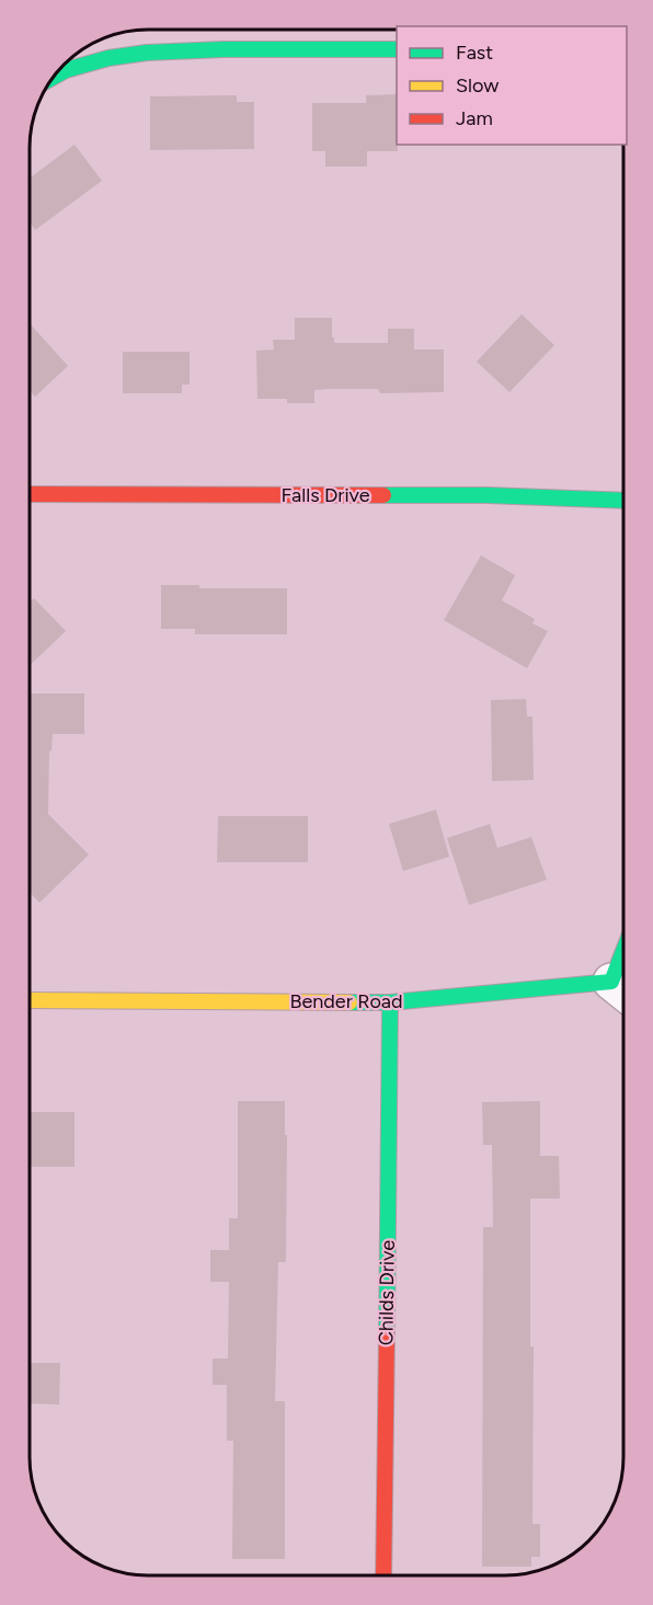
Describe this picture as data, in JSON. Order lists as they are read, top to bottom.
{
  "streets": {
    "street": ["Falls Drive", "Bender Road", "Childs Drive"]
  },
  "crossings": [
    ["Bender Road", "Childs Drive"]
  ],
  "legend": ["Fast", "Slow", "Jam"]
}
